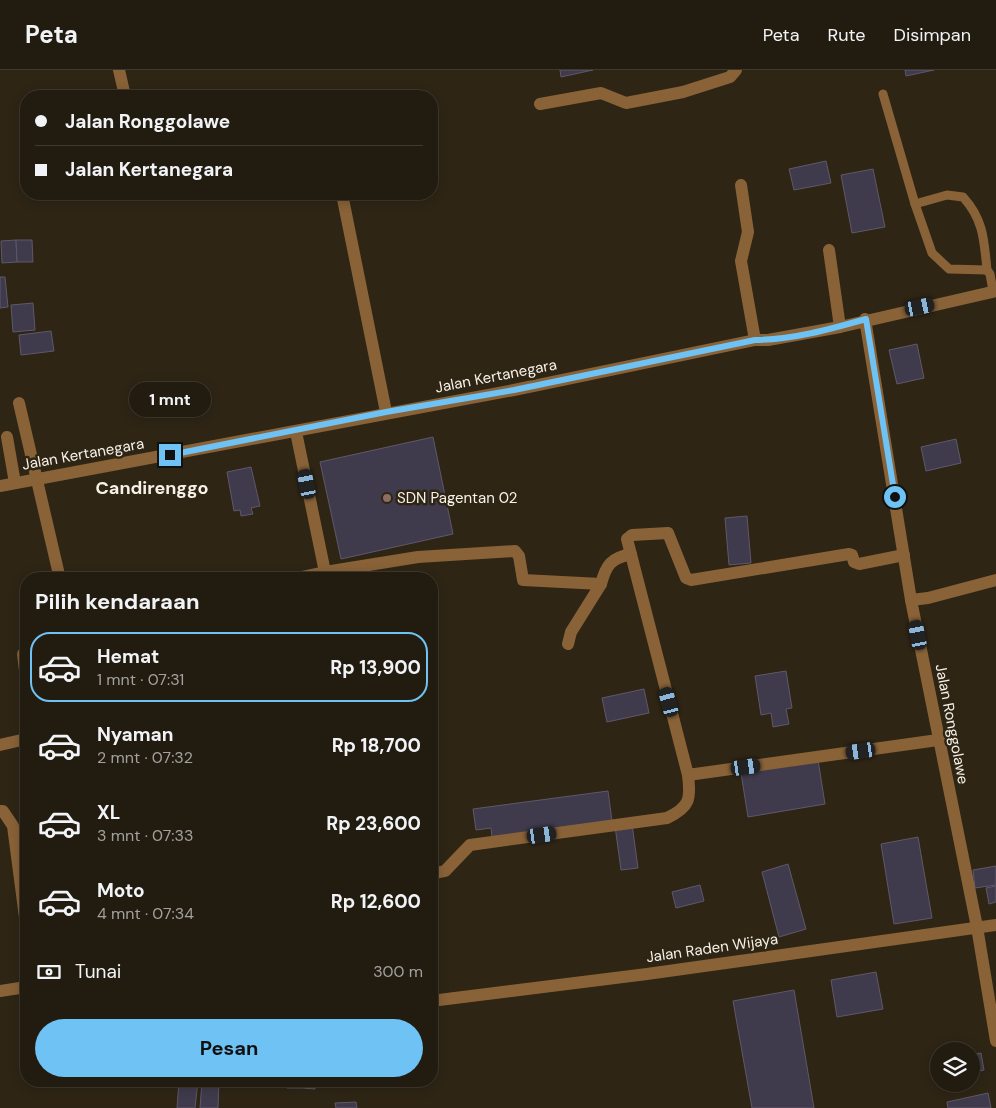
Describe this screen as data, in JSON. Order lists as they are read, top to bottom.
{
  "streets": {
    "street": ["Jalan Kertanegara", "Jalan Ronggolawe", "Jalan Raden Wijaya"]
  },
  "crossings": [
    ["Jalan Kertanegara", "Jalan Ronggolawe"],
    ["Jalan Ronggolawe", "Jalan Raden Wijaya"]
  ],
  "districts": ["Candirenggo"],
  "places": ["SDN Pagentan 02"],
  "page": {
    "header": "Peta",
    "nav": ["Peta", "Rute", "Disimpan"],
    "banner": ["Jalan Ronggolawe", "Jalan Kertanegara"],
    "bubble": "1 mnt",
    "heading": "Pilih kendaraan",
    "list": [
      {
        "name": "Hemat",
        "note": "1 mnt · 07:31",
        "value": "Rp 13,900"
      },
      {
        "name": "Nyaman",
        "note": "2 mnt · 07:32",
        "value": "Rp 18,700"
      },
      {
        "name": "XL",
        "note": "3 mnt · 07:33",
        "value": "Rp 23,600"
      },
      {
        "name": "Moto",
        "note": "4 mnt · 07:34",
        "value": "Rp 12,600"
      }
    ],
    "pay": ["Tunai", "300 m"],
    "buttons": "Pesan"
  }
}
